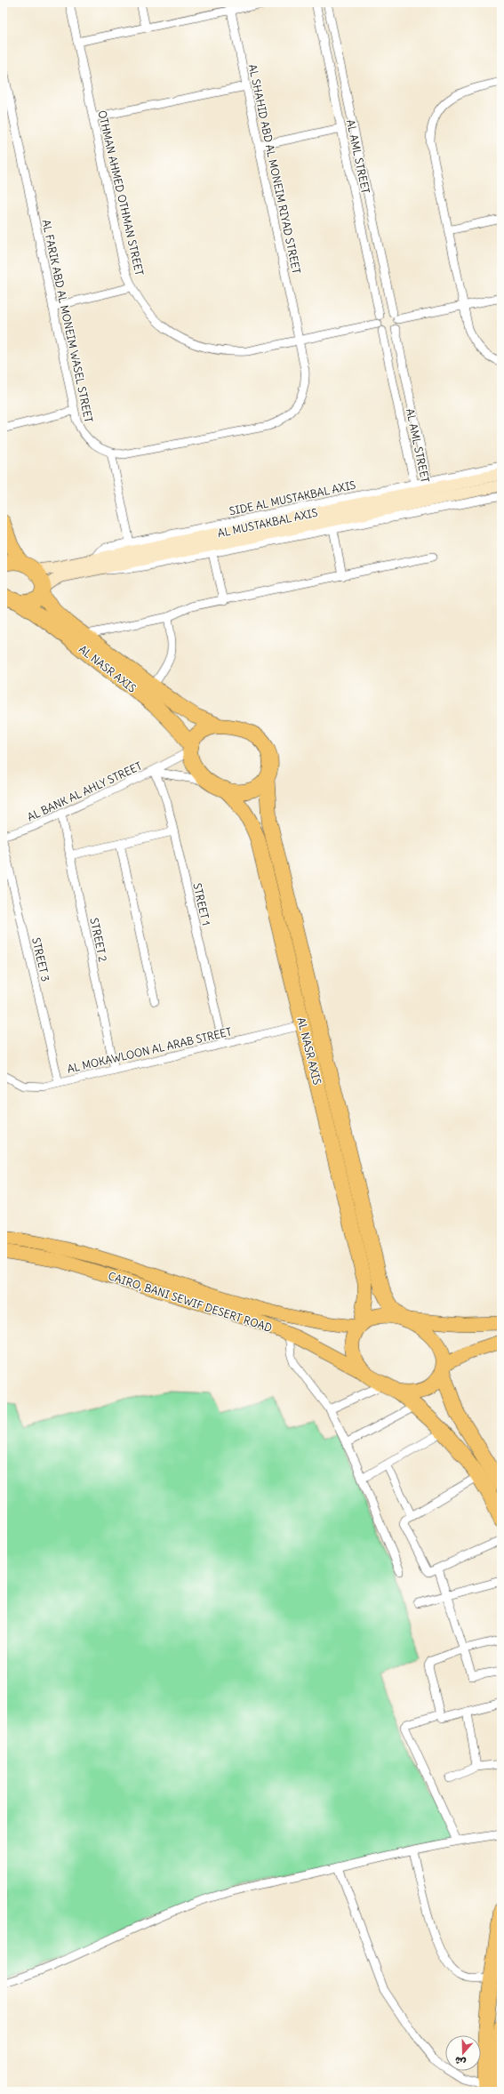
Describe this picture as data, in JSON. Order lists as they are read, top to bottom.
{
  "streets": {
    "highway": ["AL NASR AXIS"],
    "main road": ["CAIRO, BANI SEWIF DESERT ROAD"],
    "street": [
      "AL AML STREET",
      "AL SHAHID ABD AL MONEIM RIYAD STREET",
      "OTHMAN AHMED OTHMAN STREET",
      "AL FARIK ABD AL MONEIM WASEL STREET",
      "SIDE AL MUSTAKBAL AXIS",
      "AL MUSTAKBAL AXIS",
      "AL BANK AL AHLY STREET",
      "STREET 1",
      "STREET 2",
      "STREET 3",
      "AL MOKAWLOON AL ARAB STREET"
    ]
  },
  "crossings": [
    ["AL AML STREET", "OTHMAN AHMED OTHMAN STREET"],
    ["AL AML STREET", "SIDE AL MUSTAKBAL AXIS"],
    ["AL AML STREET", "AL MUSTAKBAL AXIS"],
    ["AL SHAHID ABD AL MONEIM RIYAD STREET", "OTHMAN AHMED OTHMAN STREET"],
    ["AL SHAHID ABD AL MONEIM RIYAD STREET", "AL FARIK ABD AL MONEIM WASEL STREET"],
    ["OTHMAN AHMED OTHMAN STREET", "AL FARIK ABD AL MONEIM WASEL STREET"],
    ["SIDE AL MUSTAKBAL AXIS", "AL MUSTAKBAL AXIS"],
    ["AL MUSTAKBAL AXIS", "AL NASR AXIS"],
    ["AL NASR AXIS", "AL BANK AL AHLY STREET"],
    ["AL NASR AXIS", "AL MOKAWLOON AL ARAB STREET"],
    ["AL NASR AXIS", "CAIRO, BANI SEWIF DESERT ROAD"],
    ["AL BANK AL AHLY STREET", "STREET 1"],
    ["AL BANK AL AHLY STREET", "STREET 2"],
    ["STREET 1", "AL MOKAWLOON AL ARAB STREET"],
    ["STREET 2", "AL MOKAWLOON AL ARAB STREET"],
    ["STREET 3", "AL MOKAWLOON AL ARAB STREET"]
  ],
  "north": "bottom"
}
